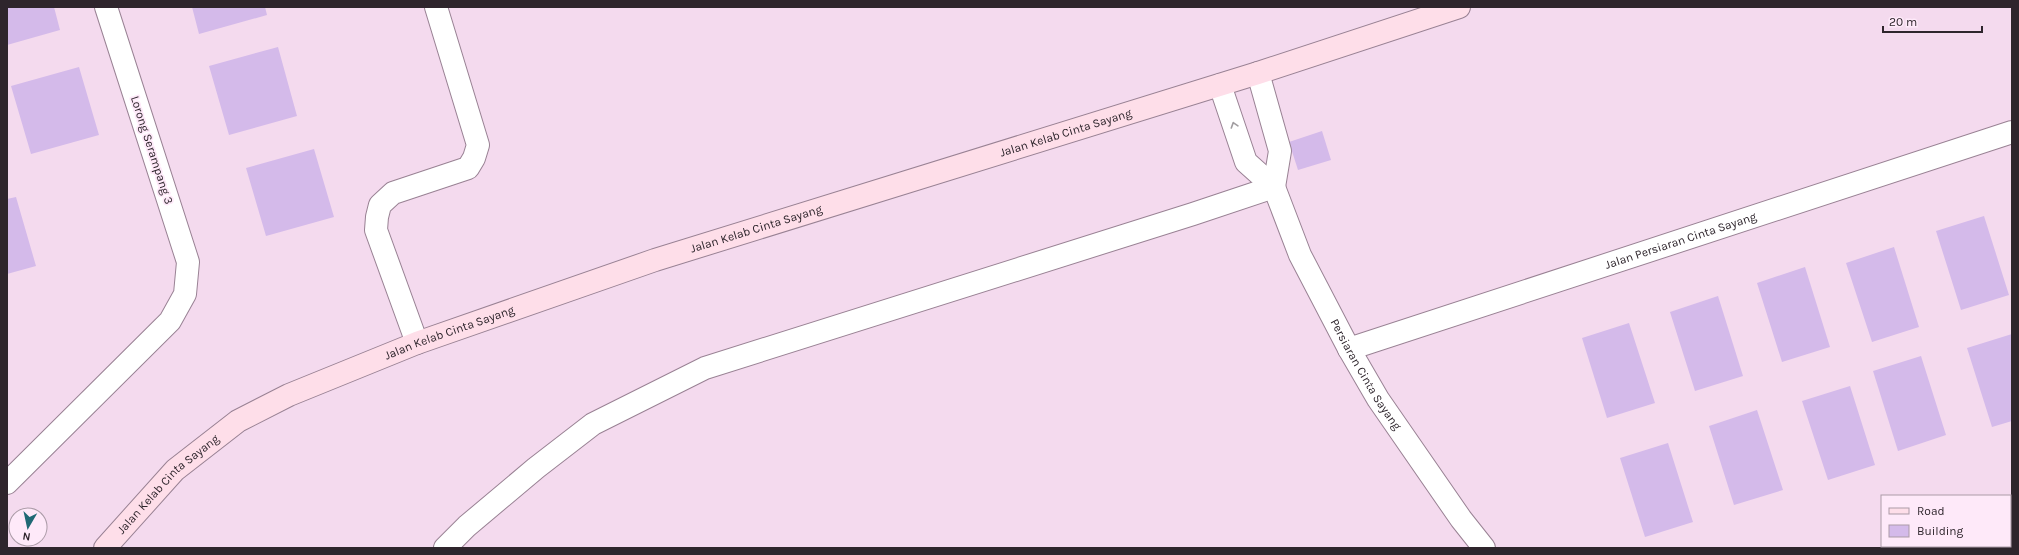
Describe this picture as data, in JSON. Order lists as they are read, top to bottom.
{
  "streets": {
    "main road": ["Jalan Kelab Cinta Sayang"],
    "street": ["Lorong Serampang 3", "Jalan Persiaran Cinta Sayang", "Persiaran Cinta Sayang"]
  },
  "crossings": [
    ["Jalan Persiaran Cinta Sayang", "Persiaran Cinta Sayang"]
  ],
  "legend": ["Road", "Building"],
  "scale_bar": "20 m",
  "north": "bottom"
}
